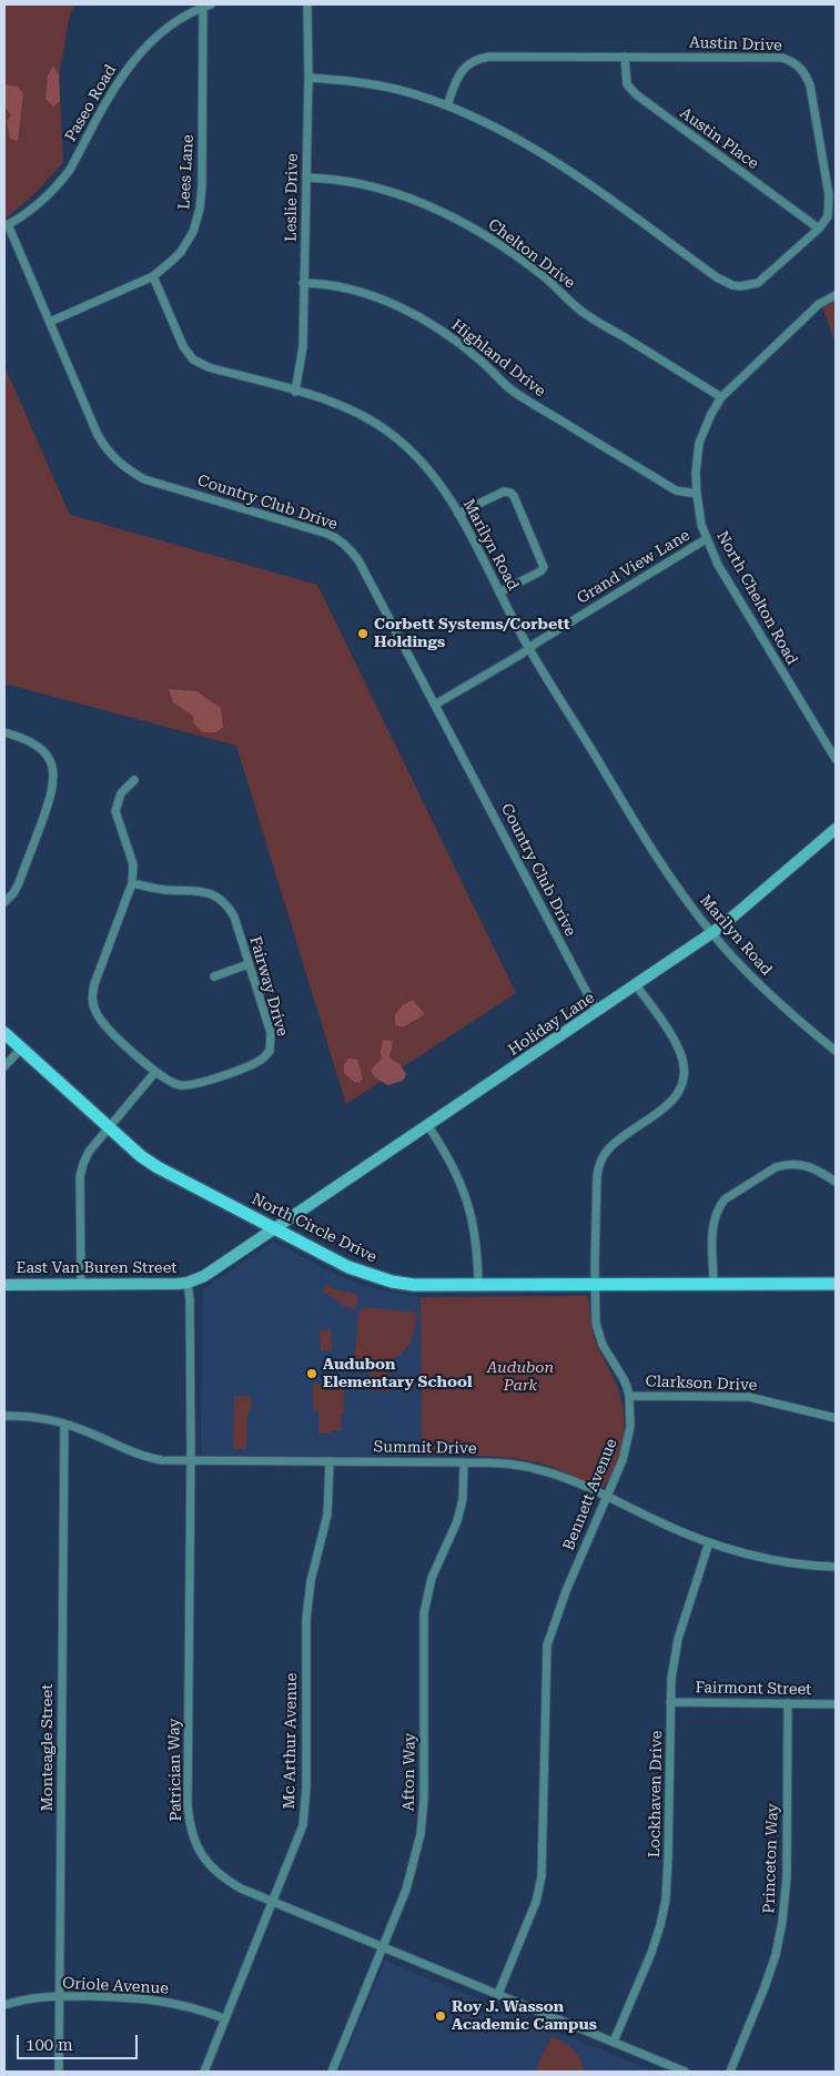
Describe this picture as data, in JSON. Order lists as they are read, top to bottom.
{
  "streets": {
    "main road": ["North Circle Drive"],
    "street": [
      "Austin Drive",
      "Paseo Road",
      "Austin Place",
      "Lees Lane",
      "Leslie Drive",
      "Chelton Drive",
      "Highland Drive",
      "Country Club Drive",
      "Marilyn Road",
      "Grand View Lane",
      "North Chelton Road",
      "Fairway Drive",
      "Holiday Lane",
      "East Van Buren Street",
      "Clarkson Drive",
      "Summit Drive",
      "Bennett Avenue",
      "Fairmont Street",
      "Mc Arthur Avenue",
      "Monteagle Street",
      "Patrician Way",
      "Afton Way",
      "Lockhaven Drive",
      "Princeton Way",
      "Oriole Avenue"
    ]
  },
  "crossings": [
    ["Austin Drive", "Austin Place"],
    ["Austin Drive", "Leslie Drive"],
    ["Paseo Road", "Lees Lane"],
    ["Paseo Road", "Country Club Drive"],
    ["Lees Lane", "Country Club Drive"],
    ["Lees Lane", "Marilyn Road"],
    ["Leslie Drive", "Chelton Drive"],
    ["Leslie Drive", "Highland Drive"],
    ["Leslie Drive", "Marilyn Road"],
    ["Chelton Drive", "North Chelton Road"],
    ["Highland Drive", "North Chelton Road"],
    ["Country Club Drive", "Grand View Lane"],
    ["Country Club Drive", "Holiday Lane"],
    ["Marilyn Road", "Grand View Lane"],
    ["Marilyn Road", "Holiday Lane"],
    ["Grand View Lane", "North Chelton Road"],
    ["Holiday Lane", "North Circle Drive"],
    ["Holiday Lane", "East Van Buren Street"],
    ["Holiday Lane", "Bennett Avenue"],
    ["North Circle Drive", "East Van Buren Street"],
    ["North Circle Drive", "Bennett Avenue"],
    ["East Van Buren Street", "Patrician Way"],
    ["Clarkson Drive", "Bennett Avenue"],
    ["Summit Drive", "Bennett Avenue"],
    ["Summit Drive", "Mc Arthur Avenue"],
    ["Summit Drive", "Monteagle Street"],
    ["Summit Drive", "Patrician Way"],
    ["Summit Drive", "Afton Way"],
    ["Summit Drive", "Lockhaven Drive"],
    ["Bennett Avenue", "Patrician Way"],
    ["Fairmont Street", "Lockhaven Drive"],
    ["Fairmont Street", "Princeton Way"],
    ["Mc Arthur Avenue", "Patrician Way"],
    ["Mc Arthur Avenue", "Oriole Avenue"],
    ["Monteagle Street", "Oriole Avenue"],
    ["Patrician Way", "Afton Way"],
    ["Patrician Way", "Lockhaven Drive"]
  ],
  "parks": ["Audubon Park"],
  "places": ["Corbett Systems/Corbett Holdings", "Audubon Elementary School", "Roy J. Wasson Academic Campus"],
  "scale_bar": "100 m"
}
